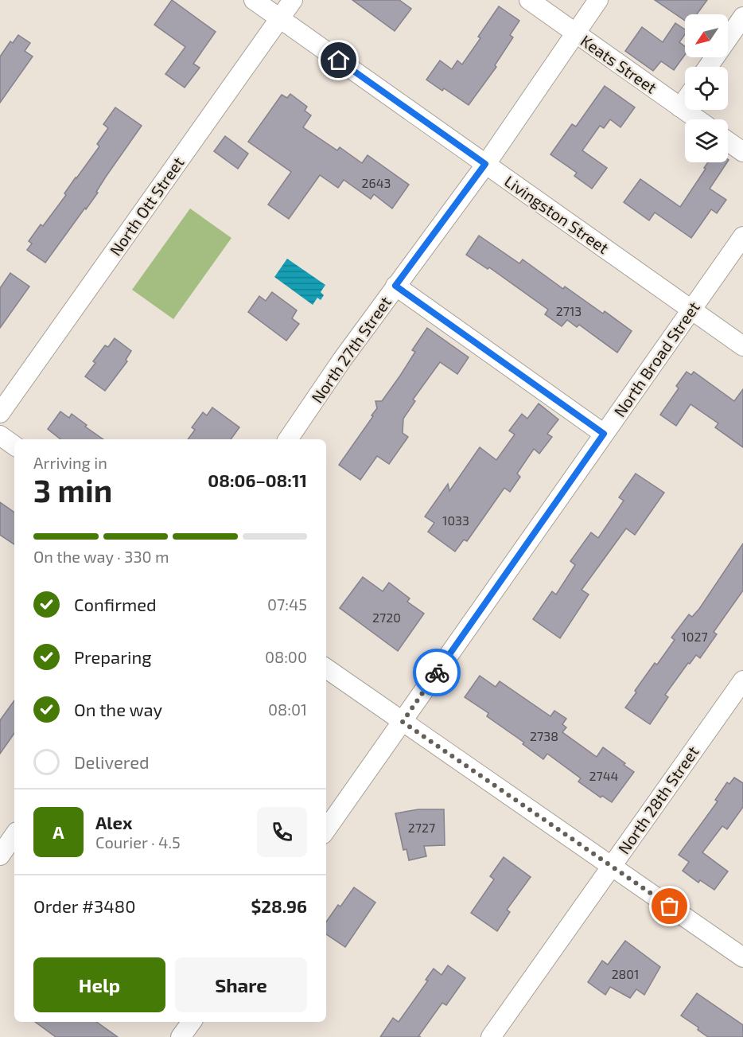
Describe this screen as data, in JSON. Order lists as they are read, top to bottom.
{
  "streets": {
    "street": [
      "Keats Street",
      "North Ott Street",
      "Livingston Street",
      "North 27th Street",
      "North Broad Street",
      "North 28th Street"
    ]
  },
  "crossings": [
    ["Keats Street", "North 27th Street"],
    ["North Ott Street", "Livingston Street"],
    ["Livingston Street", "North 27th Street"],
    ["Livingston Street", "North Broad Street"]
  ],
  "house_numbers": [
    "2643",
    "2713",
    "1033",
    "2720",
    "1027",
    "2738",
    "2744",
    "2727",
    "2801"
  ],
  "north": "bottom left",
  "page": {
    "heading": ["3 min", "Arriving in", "08:06–08:11"],
    "panel": [
      "Alex",
      "Courier · 4.5",
      "Order #3480",
      "$28.96"
    ],
    "bar": "On the way · 330 m",
    "list": [
      ["Confirmed", "07:45"],
      ["Preparing", "08:00"],
      ["On the way", "08:01"],
      "Delivered"
    ],
    "round": "A",
    "buttons": ["Help", "Share"]
  }
}
